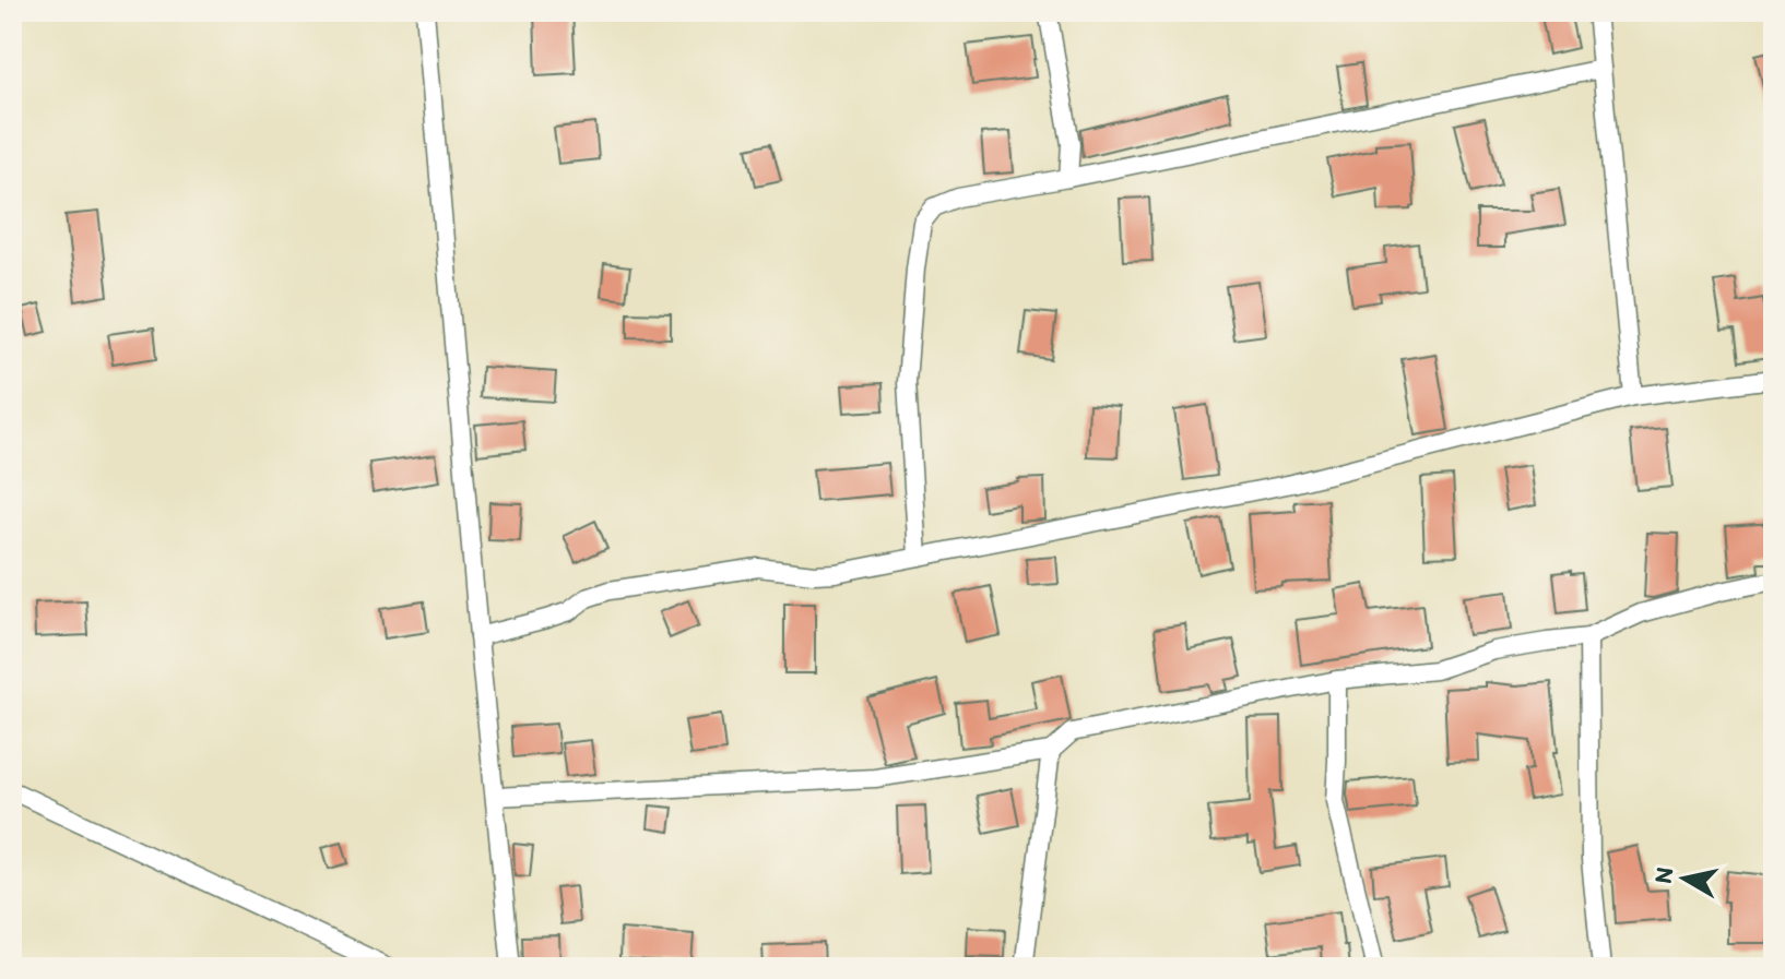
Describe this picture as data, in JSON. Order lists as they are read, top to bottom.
{
  "north": "left"
}
